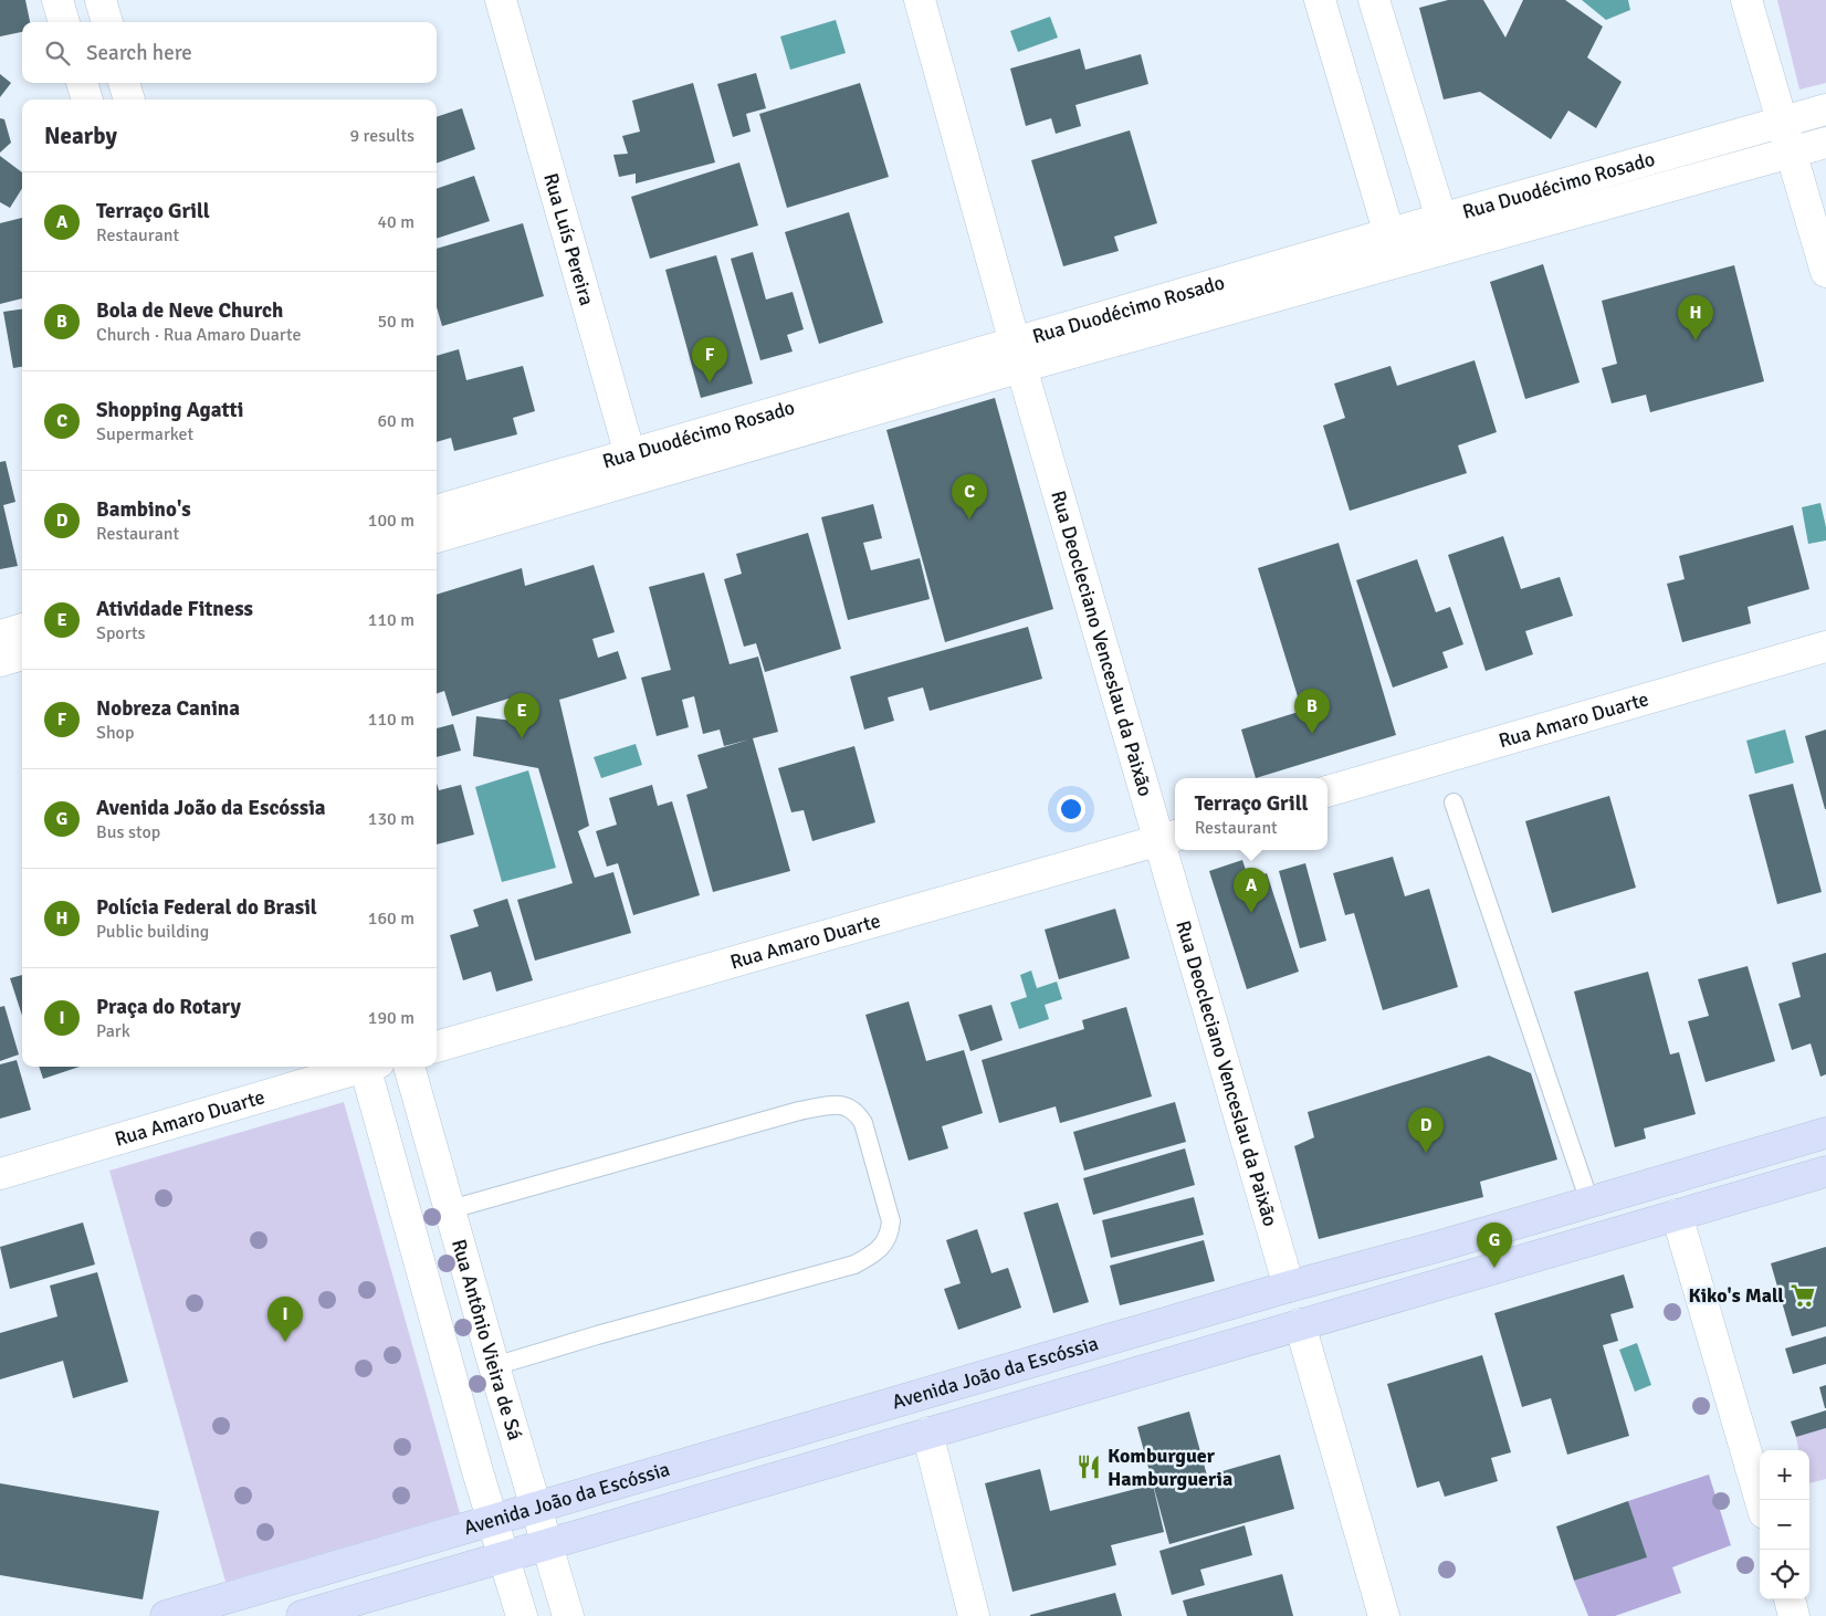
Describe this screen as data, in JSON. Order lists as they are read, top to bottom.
{
  "streets": {
    "main road": ["Avenida João da Escóssia"],
    "street": [
      "Rua Duodécimo Rosado",
      "Rua Luís Pereira",
      "Rua Deocleciano Venceslau da Paixão",
      "Rua Amaro Duarte",
      "Rua Antônio Vieira de Sá"
    ]
  },
  "crossings": [
    ["Rua Duodécimo Rosado", "Rua Luís Pereira"],
    ["Rua Duodécimo Rosado", "Rua Deocleciano Venceslau da Paixão"],
    ["Rua Deocleciano Venceslau da Paixão", "Rua Amaro Duarte"],
    ["Rua Deocleciano Venceslau da Paixão", "Avenida João da Escóssia"],
    ["Rua Antônio Vieira de Sá", "Avenida João da Escóssia"]
  ],
  "places": {
    "supermarket": ["Kiko's Mall"],
    "restaurant": ["Komburguer Hamburgueria"]
  },
  "page": {
    "search": "Search here",
    "heading": ["Nearby", "9 results"],
    "list": [
      {
        "mark": "A",
        "name": "Terraço Grill",
        "note": "Restaurant",
        "value": "40 m"
      },
      {
        "mark": "B",
        "name": "Bola de Neve Church",
        "note": "Church · Rua Amaro Duarte",
        "value": "50 m"
      },
      {
        "mark": "C",
        "name": "Shopping Agatti",
        "note": "Supermarket",
        "value": "60 m"
      },
      {
        "mark": "D",
        "name": "Bambino's",
        "note": "Restaurant",
        "value": "100 m"
      },
      {
        "mark": "E",
        "name": "Atividade Fitness",
        "note": "Sports",
        "value": "110 m"
      },
      {
        "mark": "F",
        "name": "Nobreza Canina",
        "note": "Shop",
        "value": "110 m"
      },
      {
        "mark": "G",
        "name": "Avenida João da Escóssia",
        "note": "Bus stop",
        "value": "130 m"
      },
      {
        "mark": "H",
        "name": "Polícia Federal do Brasil",
        "note": "Public building",
        "value": "160 m"
      },
      {
        "mark": "I",
        "name": "Praça do Rotary",
        "note": "Park",
        "value": "190 m"
      }
    ],
    "pins": [
      "H",
      "F",
      "C",
      "B",
      "E",
      "A",
      "D",
      "G",
      "I"
    ],
    "popup": ["Terraço Grill", "Restaurant"],
    "map_buttons": ["+", "−"]
  }
}
